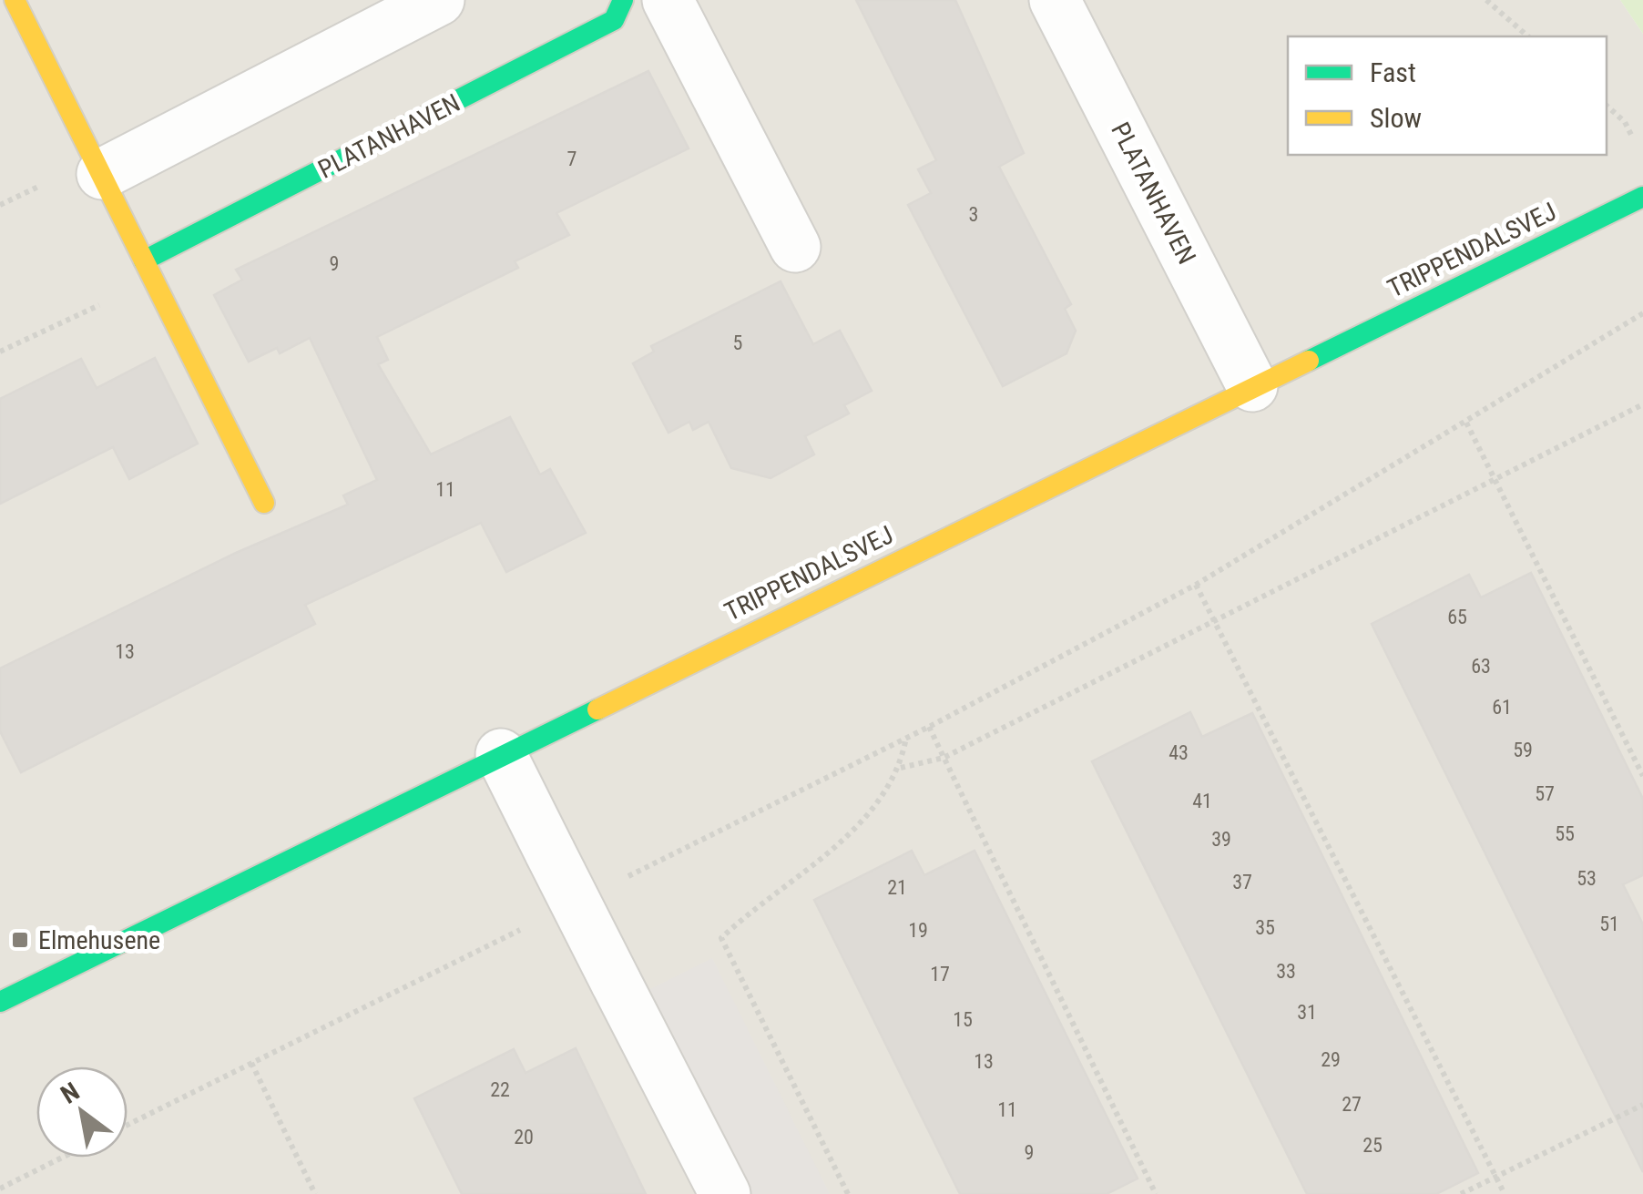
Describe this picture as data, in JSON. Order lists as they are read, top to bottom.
{
  "streets": {
    "street": ["PLATANHAVEN", "TRIPPENDALSVEJ"]
  },
  "crossings": [
    ["PLATANHAVEN", "TRIPPENDALSVEJ"]
  ],
  "places": {
    "transit": ["Elmehusene"]
  },
  "house_numbers": [
    "7",
    "3",
    "9",
    "5",
    "11",
    "65",
    "13",
    "63",
    "61",
    "59",
    "43",
    "57",
    "41",
    "55",
    "39",
    "53",
    "37",
    "21",
    "51",
    "35",
    "19",
    "33",
    "17",
    "31",
    "15",
    "29",
    "13",
    "22",
    "27",
    "11",
    "20",
    "25",
    "9"
  ],
  "legend": ["Fast", "Slow"],
  "north": "top left"
}
